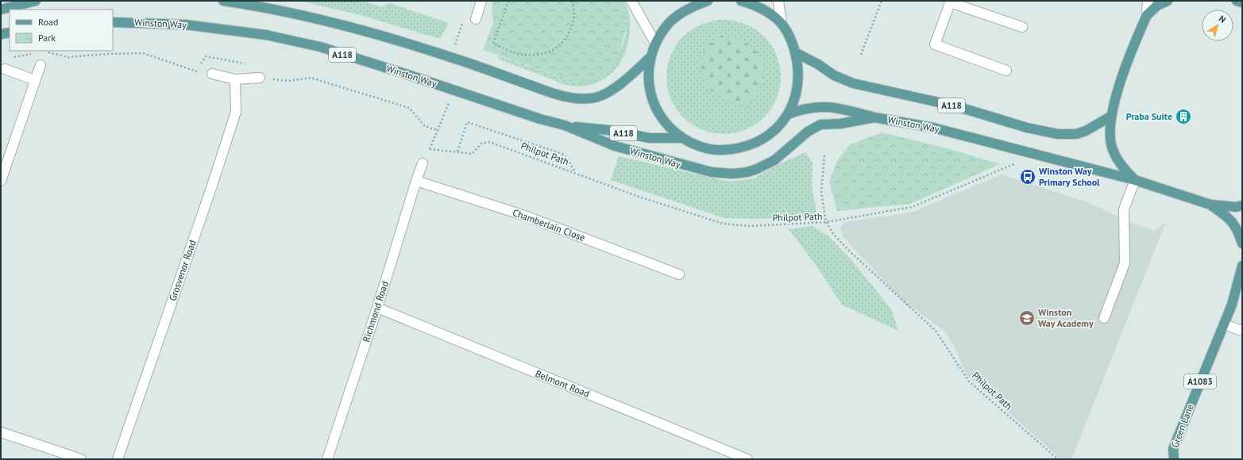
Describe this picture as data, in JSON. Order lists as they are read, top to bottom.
{
  "streets": {
    "main road": [
      "Winston Way",
      "A118",
      "A1083",
      "Green Lane"
    ],
    "street": [
      "Chamberlain Close",
      "Grosvenor Road",
      "Richmond Road",
      "Belmont Road"
    ],
    "path": ["Philpot Path"]
  },
  "crossings": [
    ["Winston Way", "A118"],
    ["Chamberlain Close", "Richmond Road"],
    ["Richmond Road", "Belmont Road"]
  ],
  "places": {
    "building": ["Praba Suite"],
    "bus stop": ["Winston Way Primary School"],
    "school or university": ["Winston Way Academy"]
  },
  "legend": ["Road", "Park"],
  "north": "top right"
}
